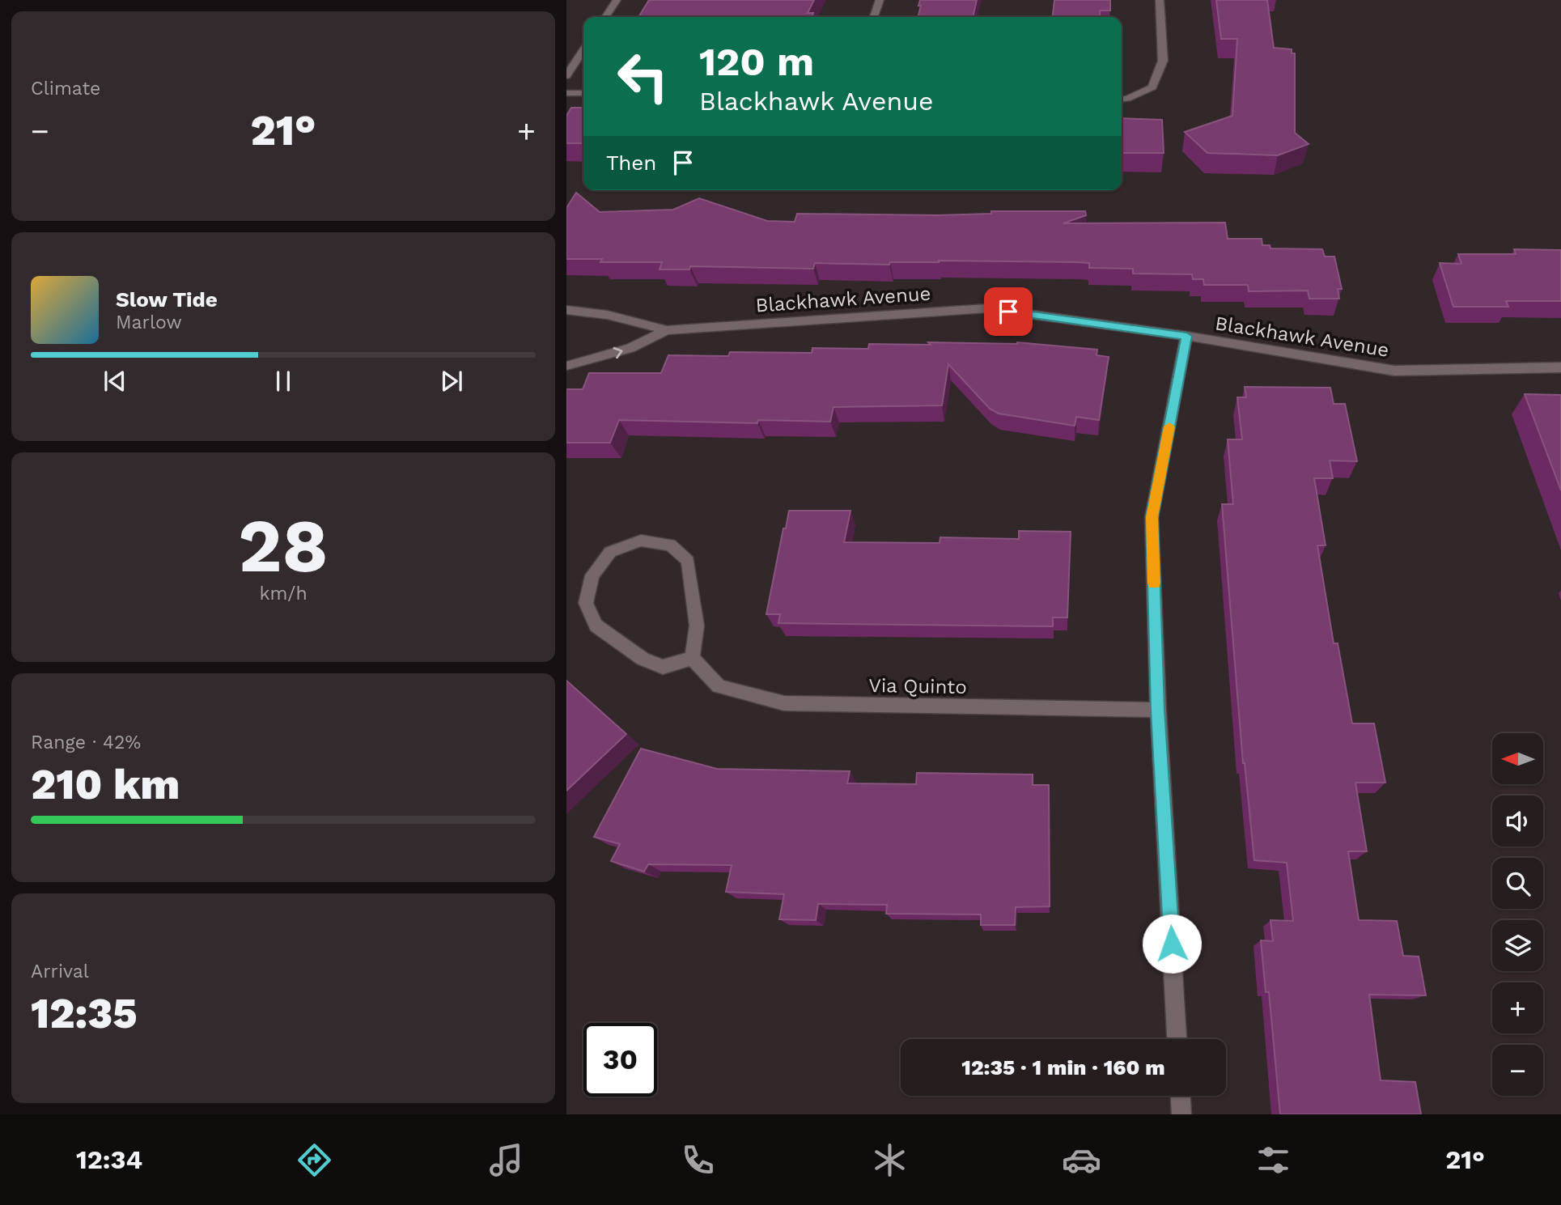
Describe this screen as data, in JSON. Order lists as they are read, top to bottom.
{
  "streets": {
    "street": ["Blackhawk Avenue", "Via Quinto"]
  },
  "north": "left",
  "page": {
    "tile": [
      "Climate",
      ["28", "km/h"],
      ["Range · 42%", "210 km"],
      ["Arrival", "12:35"]
    ],
    "turn": ["120 m", "Blackhawk Avenue"],
    "heat": ["−", "21°", "+"],
    "then": "Then",
    "song": ["Slow Tide", "Marlow"],
    "map_buttons": ["+", "−"],
    "limit": "30",
    "trip": "12:35 · 1 min · 160 m",
    "tabs": ["12:34", "21°"]
  }
}
